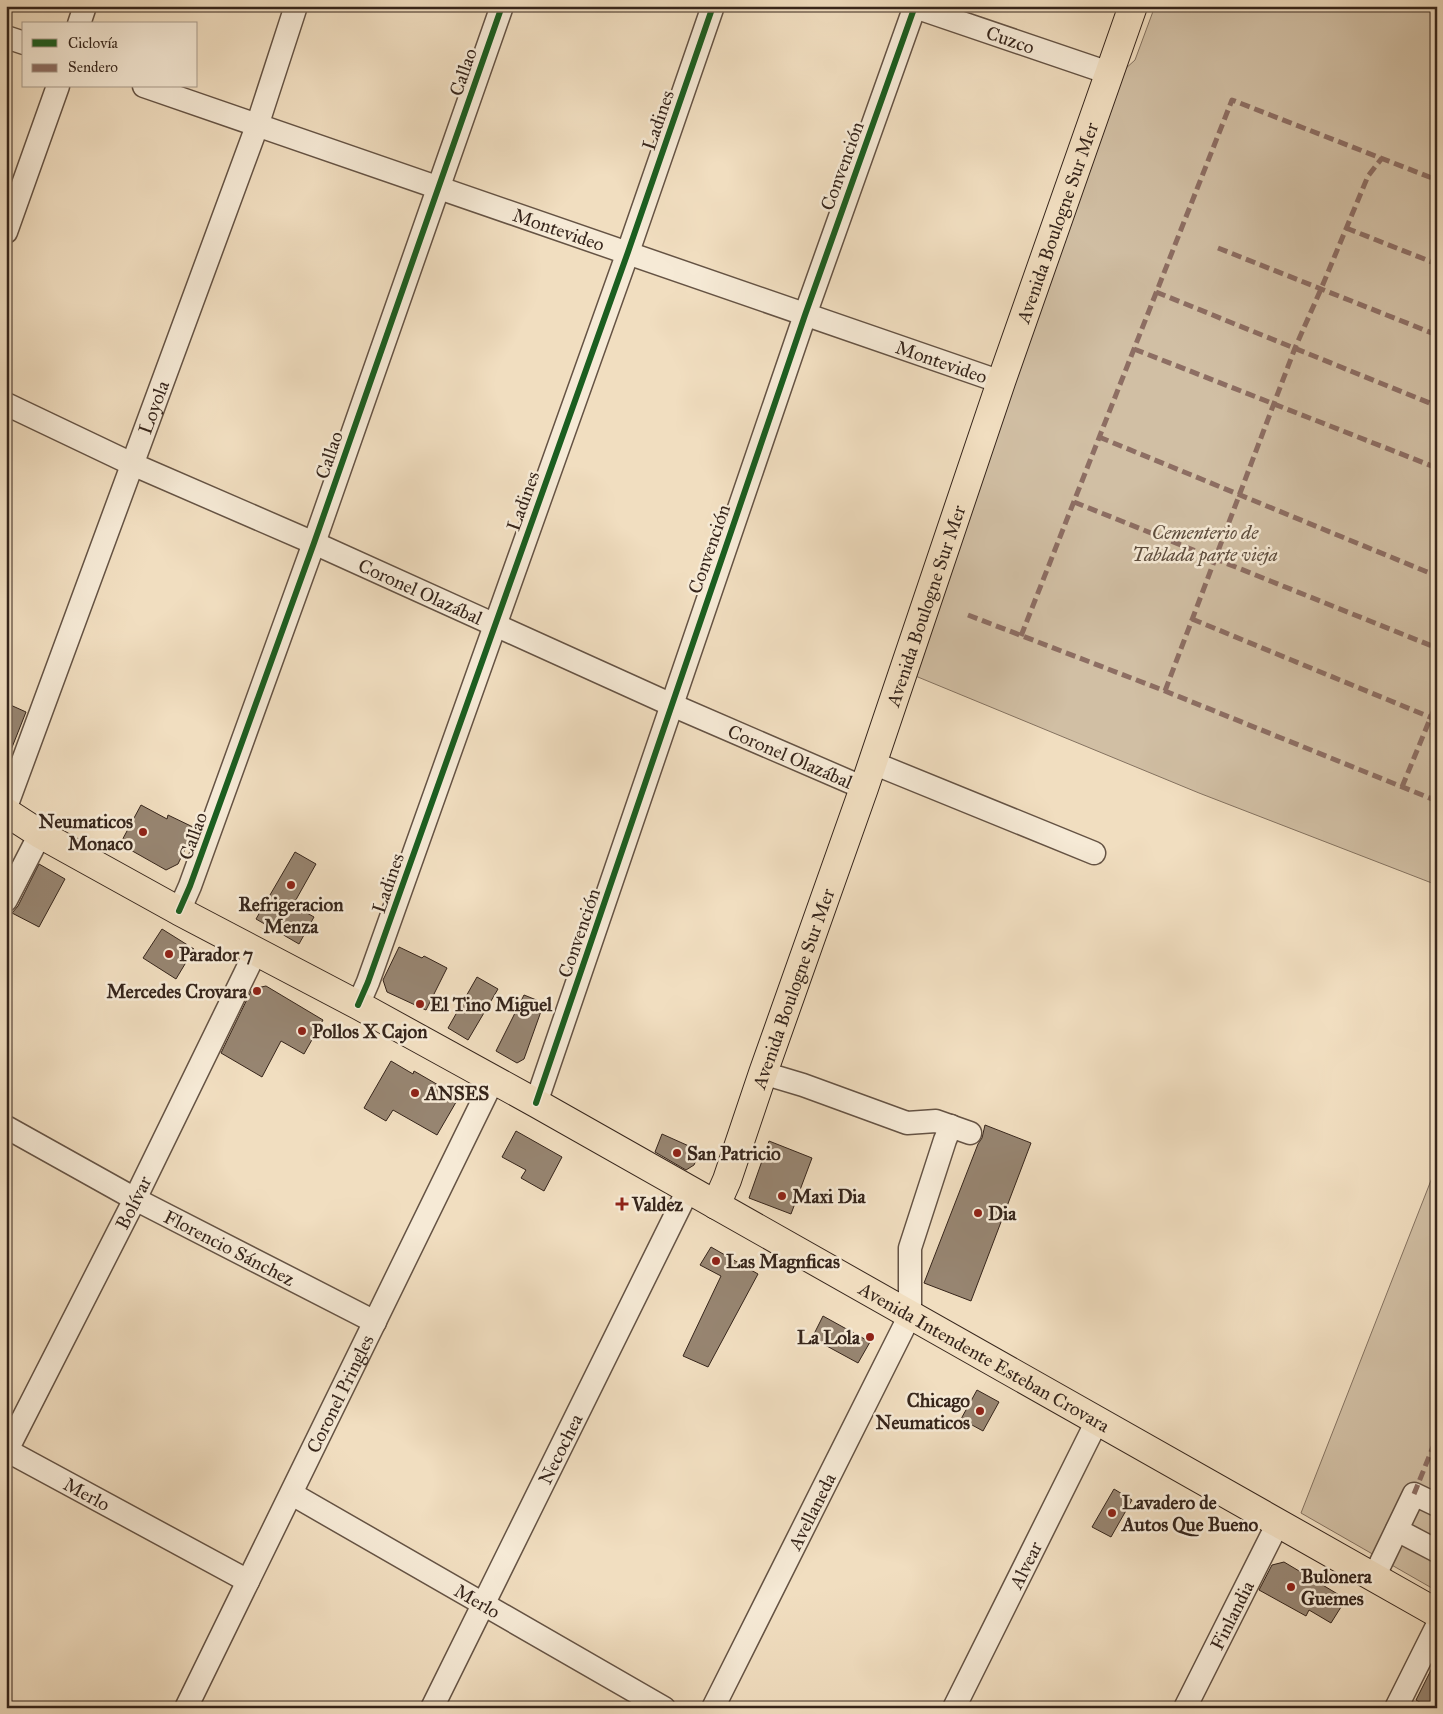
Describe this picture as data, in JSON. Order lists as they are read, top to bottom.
{
  "streets": {
    "main road": ["Avenida Boulogne Sur Mer", "Avenida Intendente Esteban Crovara"],
    "street": [
      "Cuzco",
      "Callao",
      "Ladines",
      "Convención",
      "Montevideo",
      "Loyola",
      "Coronel Olazábal",
      "Bolívar",
      "Florencio Sánchez",
      "Coronel Pringles",
      "Necochea",
      "Merlo",
      "Avellaneda",
      "Alvear",
      "Finlandia"
    ]
  },
  "crossings": [
    ["Cuzco", "Convención"],
    ["Cuzco", "Avenida Boulogne Sur Mer"],
    ["Callao", "Montevideo"],
    ["Callao", "Coronel Olazábal"],
    ["Callao", "Avenida Intendente Esteban Crovara"],
    ["Ladines", "Montevideo"],
    ["Ladines", "Coronel Olazábal"],
    ["Ladines", "Avenida Intendente Esteban Crovara"],
    ["Convención", "Montevideo"],
    ["Convención", "Coronel Olazábal"],
    ["Convención", "Avenida Intendente Esteban Crovara"],
    ["Avenida Boulogne Sur Mer", "Montevideo"],
    ["Avenida Boulogne Sur Mer", "Coronel Olazábal"],
    ["Avenida Boulogne Sur Mer", "Avenida Intendente Esteban Crovara"],
    ["Montevideo", "Loyola"],
    ["Loyola", "Coronel Olazábal"],
    ["Bolívar", "Florencio Sánchez"],
    ["Bolívar", "Avenida Intendente Esteban Crovara"],
    ["Bolívar", "Merlo"],
    ["Florencio Sánchez", "Coronel Pringles"],
    ["Avenida Intendente Esteban Crovara", "Coronel Pringles"],
    ["Avenida Intendente Esteban Crovara", "Necochea"],
    ["Avenida Intendente Esteban Crovara", "Avellaneda"],
    ["Avenida Intendente Esteban Crovara", "Alvear"],
    ["Avenida Intendente Esteban Crovara", "Finlandia"],
    ["Coronel Pringles", "Merlo"],
    ["Necochea", "Merlo"]
  ],
  "parks": ["Cementerio de Tablada parte vieja"],
  "places": {
    "other": [
      "Neumaticos Monaco",
      "Refrigeracion Menza",
      "Parador 7",
      "Mercedes Crovara",
      "El Tino Miguel",
      "Pollos X Cajon",
      "ANSES",
      "San Patricio",
      "Maxi Dia",
      "Dia",
      "Las Magnficas",
      "La Lola",
      "Chicago Neumaticos",
      "Lavadero de Autos Que Bueno",
      "Bulonera Guemes"
    ],
    "health": ["Valdez"]
  },
  "legend": ["Ciclovía", "Sendero"]
}
